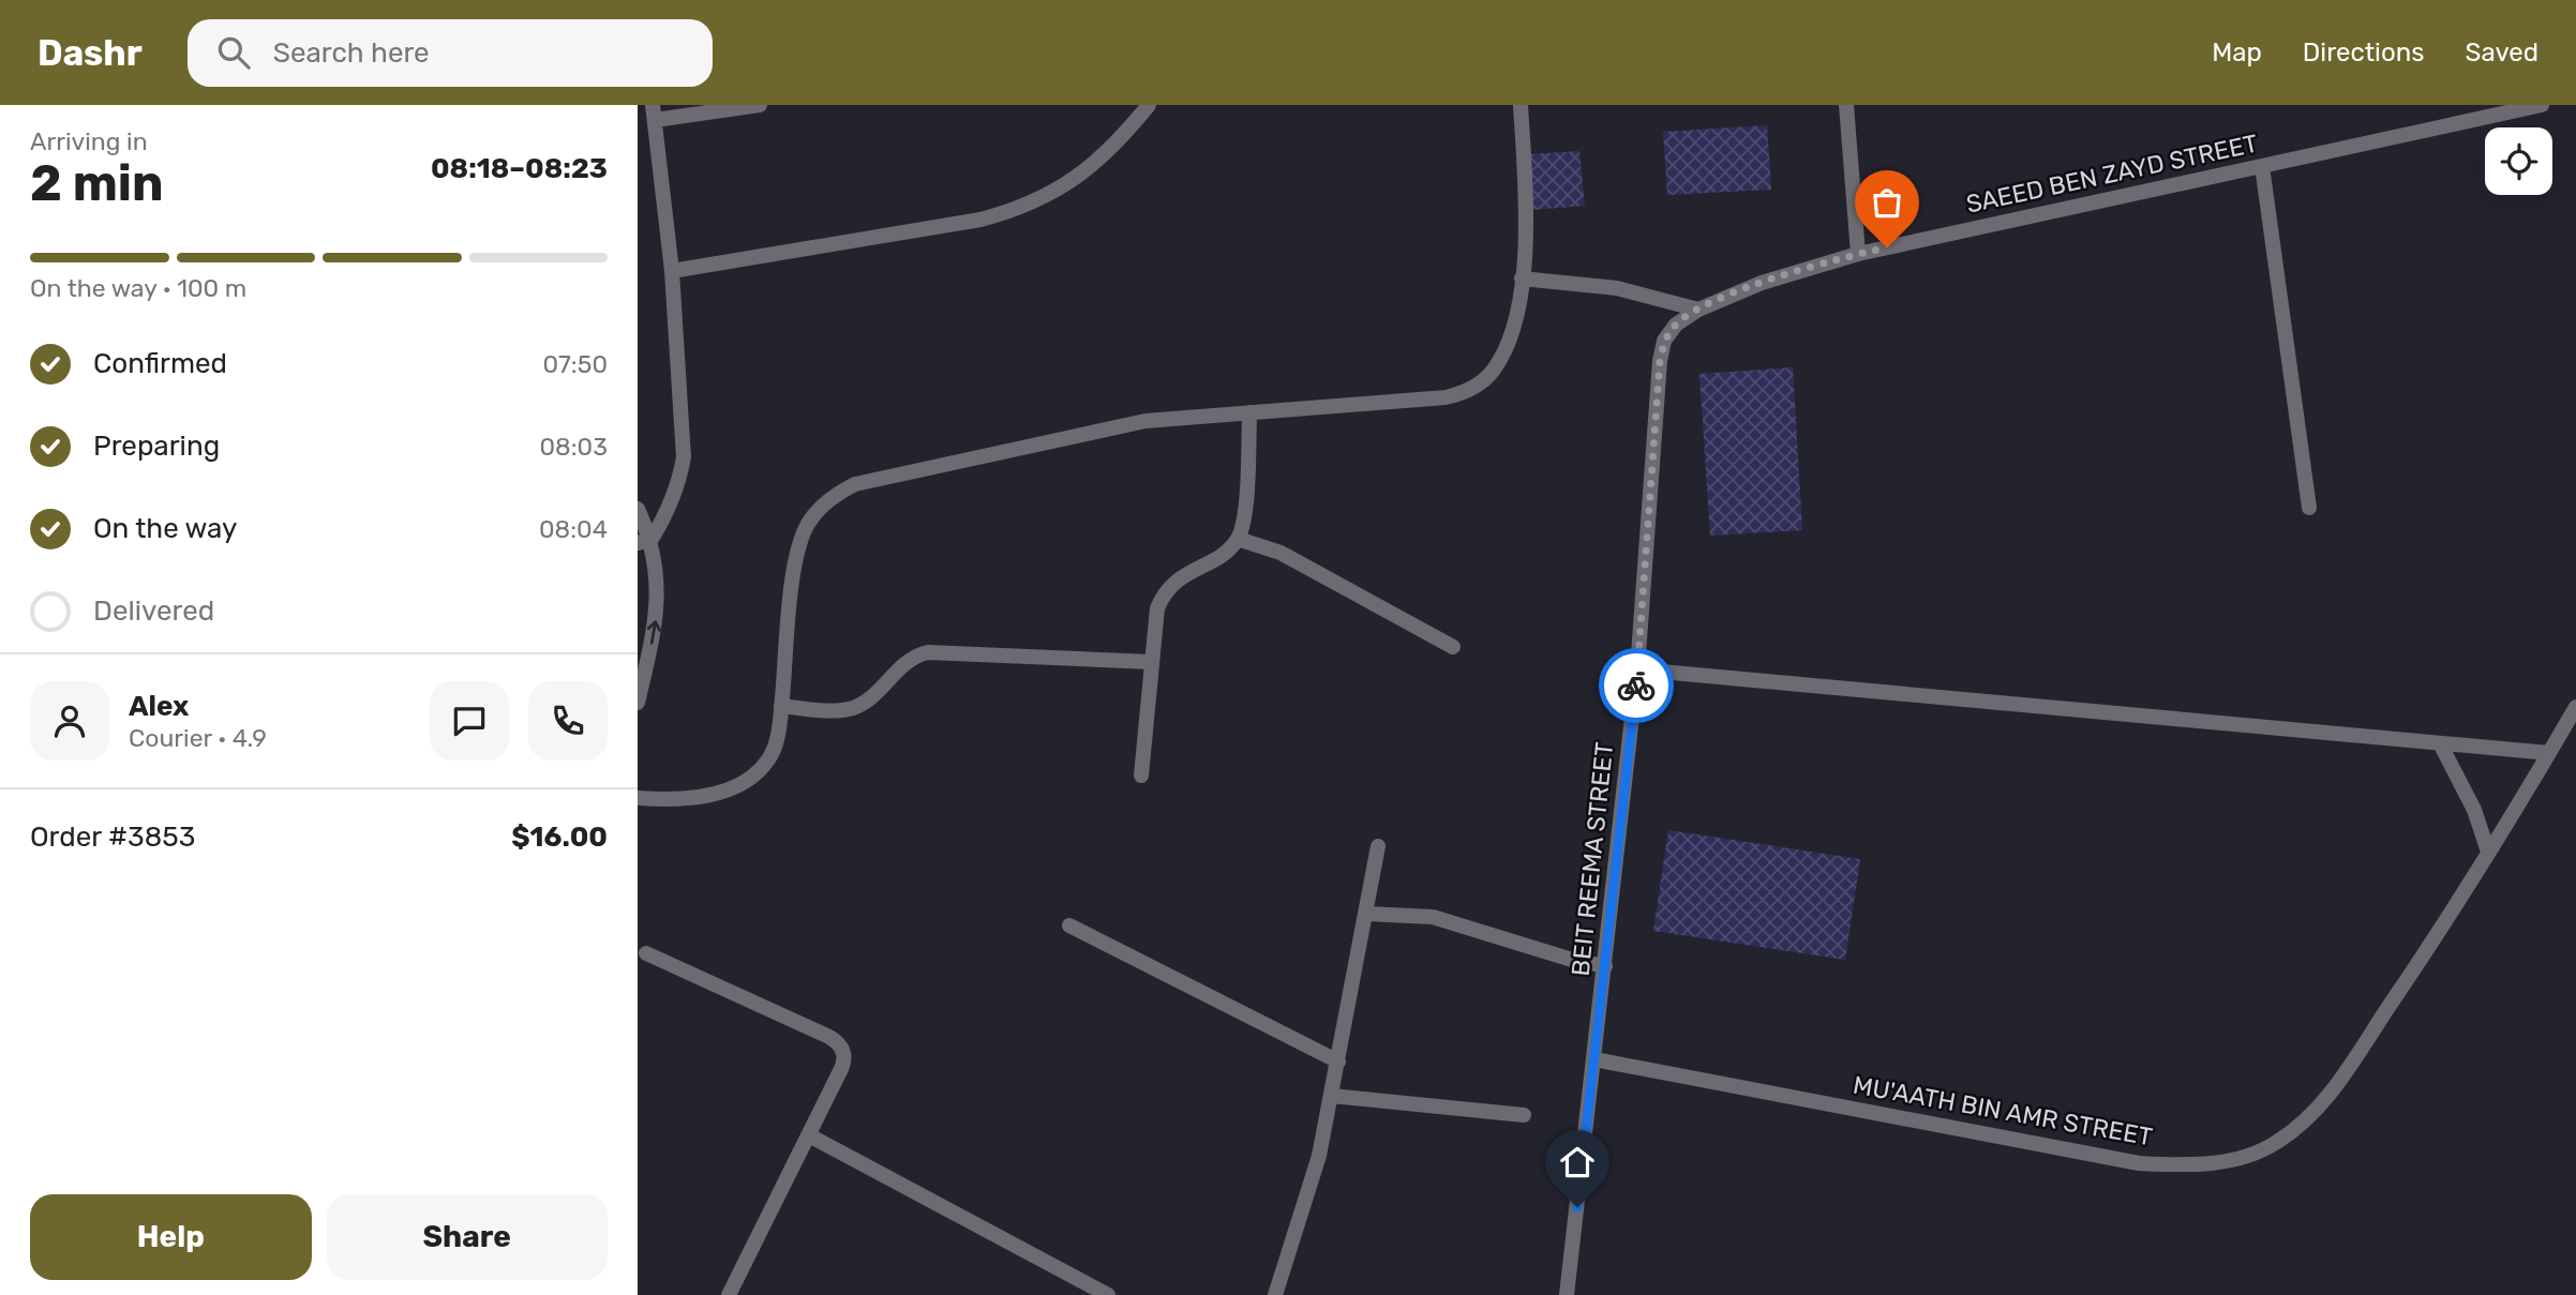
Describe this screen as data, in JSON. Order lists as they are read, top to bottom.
{
  "streets": {
    "street": ["SAEED BEN ZAYD STREET", "BEIT REEMA STREET", "MU'AATH BIN AMR STREET"]
  },
  "crossings": [
    ["SAEED BEN ZAYD STREET", "BEIT REEMA STREET"],
    ["BEIT REEMA STREET", "MU'AATH BIN AMR STREET"]
  ],
  "page": {
    "header": "Dashr",
    "search": "Search here",
    "nav": ["Map", "Directions", "Saved"],
    "heading": ["2 min", "Arriving in", "08:18–08:23"],
    "panel": [
      "Alex",
      "Courier · 4.9",
      "Order #3853",
      "$16.00"
    ],
    "bar": "On the way · 100 m",
    "list": [
      ["Confirmed", "07:50"],
      ["Preparing", "08:03"],
      ["On the way", "08:04"],
      "Delivered"
    ],
    "buttons": ["Help", "Share"]
  }
}
